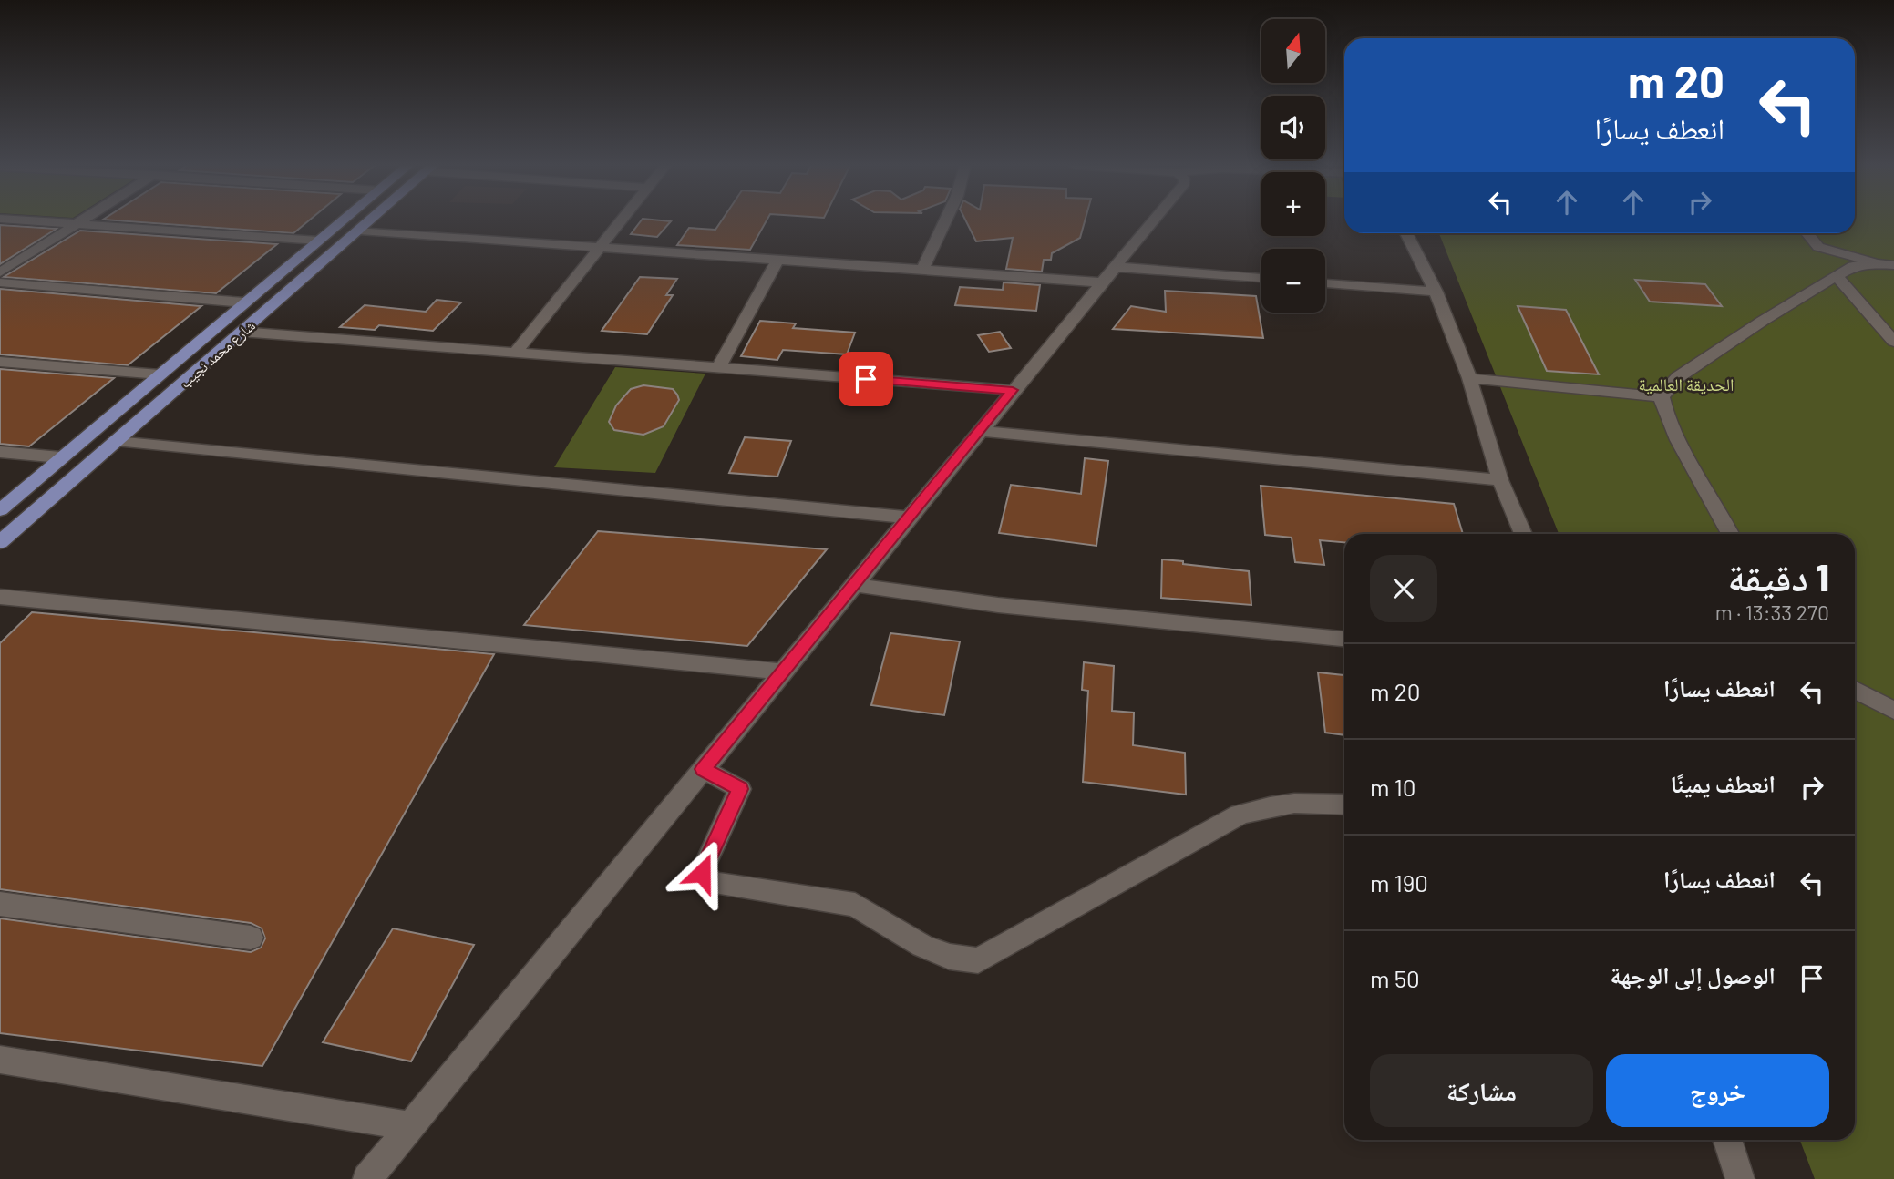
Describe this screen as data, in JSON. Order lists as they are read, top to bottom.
{
  "streets": {
    "main road": ["شارع محمد نجيب"]
  },
  "parks": ["الحديقة العالمية"],
  "north": "top",
  "page": {
    "map_buttons": ["+", "−"],
    "turn": ["20 m", "انعطف يسارًا"],
    "heading": ["1 دقيقة", "270 m · 13:33"],
    "list": [
      {
        "name": "انعطف يسارًا",
        "value": "20 m"
      },
      {
        "name": "انعطف يمينًا",
        "value": "10 m"
      },
      {
        "name": "انعطف يسارًا",
        "value": "190 m"
      },
      {
        "name": "الوصول إلى الوجهة",
        "value": "50 m"
      }
    ],
    "buttons": ["خروج", "مشاركة"]
  }
}
